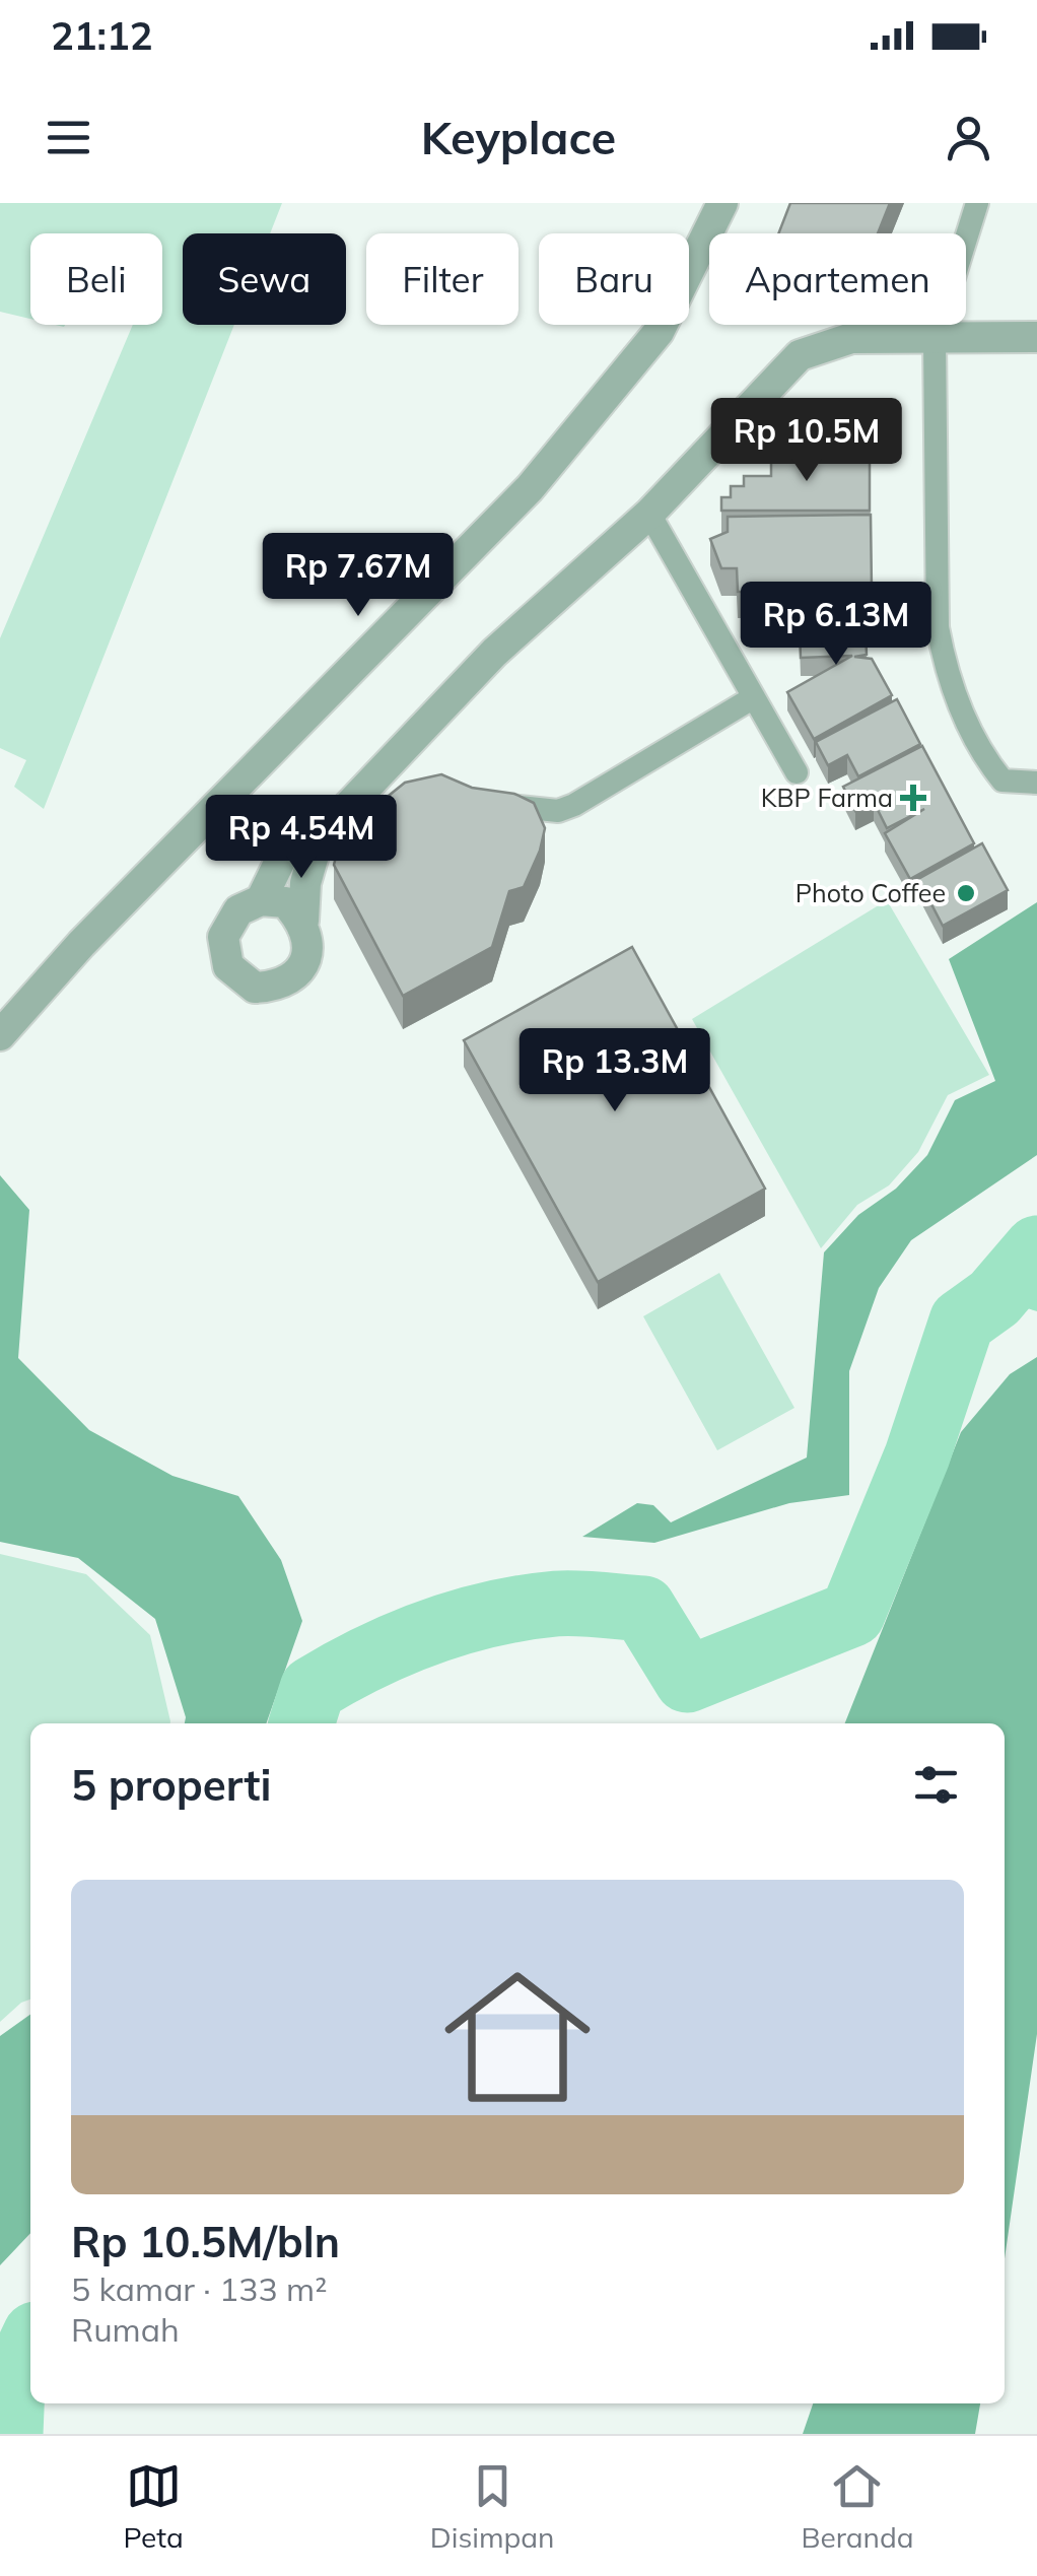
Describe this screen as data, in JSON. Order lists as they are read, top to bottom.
{
  "places": {
    "health": ["KBP Farma"],
    "other": ["Photo Coffee"]
  },
  "page": {
    "status": "21:12",
    "header": "Keyplace",
    "chip": [
      "Beli",
      "Sewa",
      "Filter",
      "Baru",
      "Apartemen"
    ],
    "price": [
      "Rp 10.5M",
      "Rp 7.67M",
      "Rp 6.13M",
      "Rp 4.54M",
      "Rp 13.3M"
    ],
    "heading": "5 properti",
    "list": [
      {
        "name": "Rp 10.5M/bln",
        "note": "5 kamar · 133 m² · Rumah"
      }
    ],
    "tabs": ["Peta", "Disimpan", "Beranda"]
  }
}
